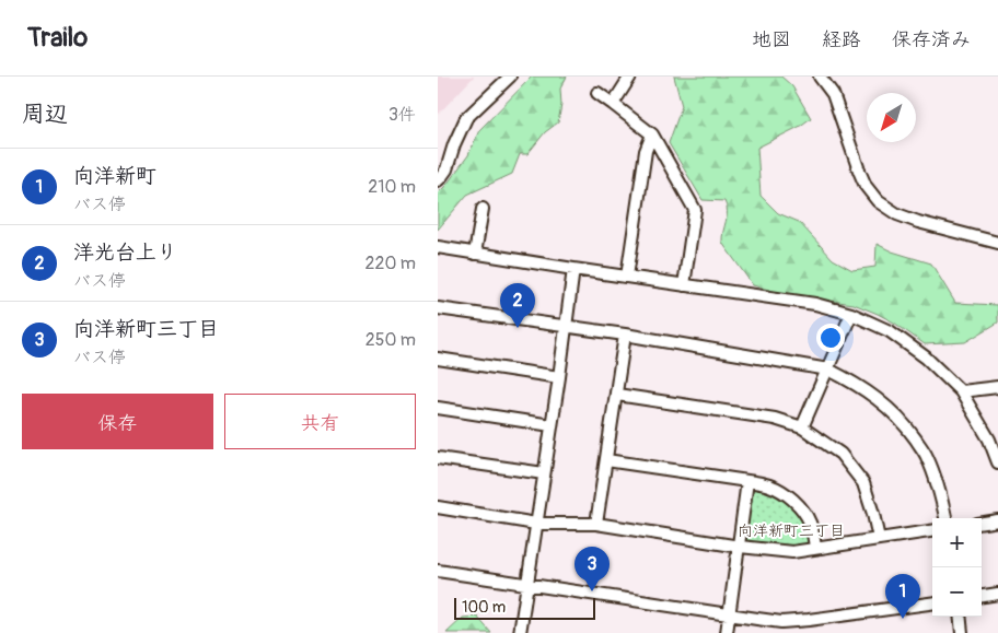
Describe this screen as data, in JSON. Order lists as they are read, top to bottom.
{
  "districts": ["向洋新町三丁目"],
  "scale_bar": "100 m",
  "north": "bottom left",
  "page": {
    "header": "Trailo",
    "nav": ["地図", "経路", "保存済み"],
    "heading": ["周辺", "3件"],
    "list": [
      {
        "mark": "1",
        "name": "向洋新町",
        "note": "バス停",
        "value": "210 m"
      },
      {
        "mark": "2",
        "name": "洋光台上り",
        "note": "バス停",
        "value": "220 m"
      },
      {
        "mark": "3",
        "name": "向洋新町三丁目",
        "note": "バス停",
        "value": "250 m"
      }
    ],
    "pins": ["2", "3", "1"],
    "buttons": ["保存", "共有"],
    "map_buttons": ["+", "−"],
    "scale": "100 m"
  }
}
